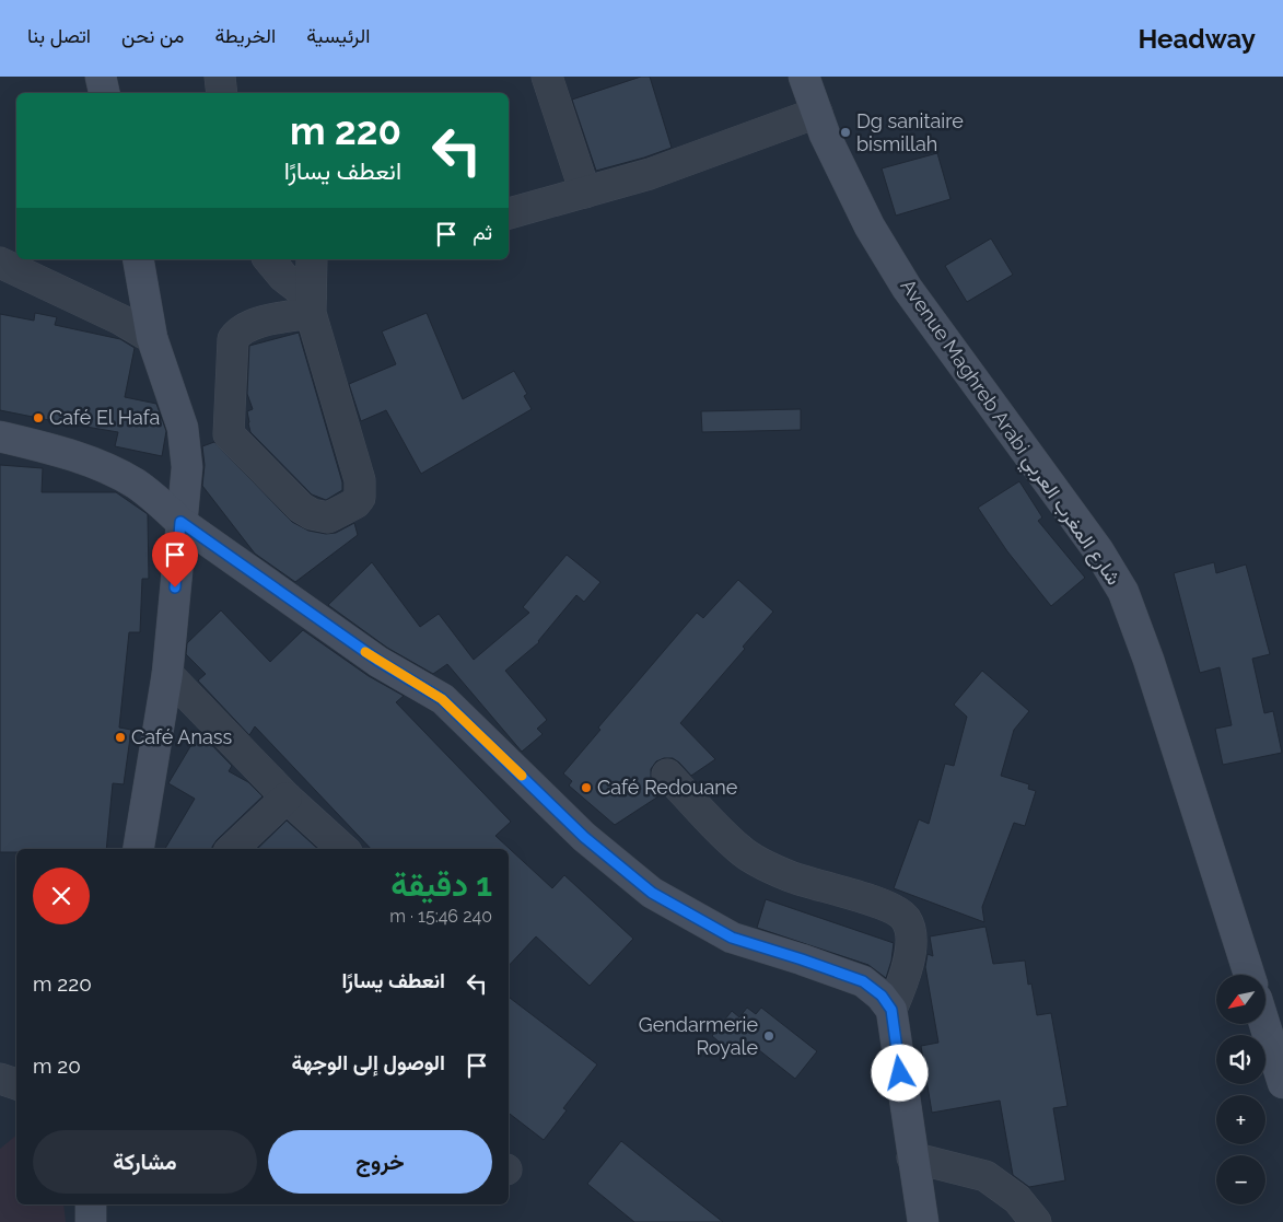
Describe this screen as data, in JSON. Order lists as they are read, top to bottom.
{
  "streets": {
    "street": ["Avenue Maghreb Arabi شارع المغرب العربي"]
  },
  "places": [
    "Dg sanitaire bismillah",
    "Café El Hafa",
    "Café Anass",
    "Café Redouane",
    "Gendarmerie Royale"
  ],
  "north": "bottom left",
  "page": {
    "header": "Headway",
    "nav": [
      "الرئيسية",
      "الخريطة",
      "من نحن",
      "اتصل بنا"
    ],
    "turn": ["220 m", "انعطف يسارًا"],
    "then": "ثم",
    "heading": ["1 دقيقة", "240 m · 15:46"],
    "list": [
      {
        "name": "انعطف يسارًا",
        "value": "220 m"
      },
      {
        "name": "الوصول إلى الوجهة",
        "value": "20 m"
      }
    ],
    "map_buttons": ["+", "−"],
    "buttons": ["خروج", "مشاركة"]
  }
}
